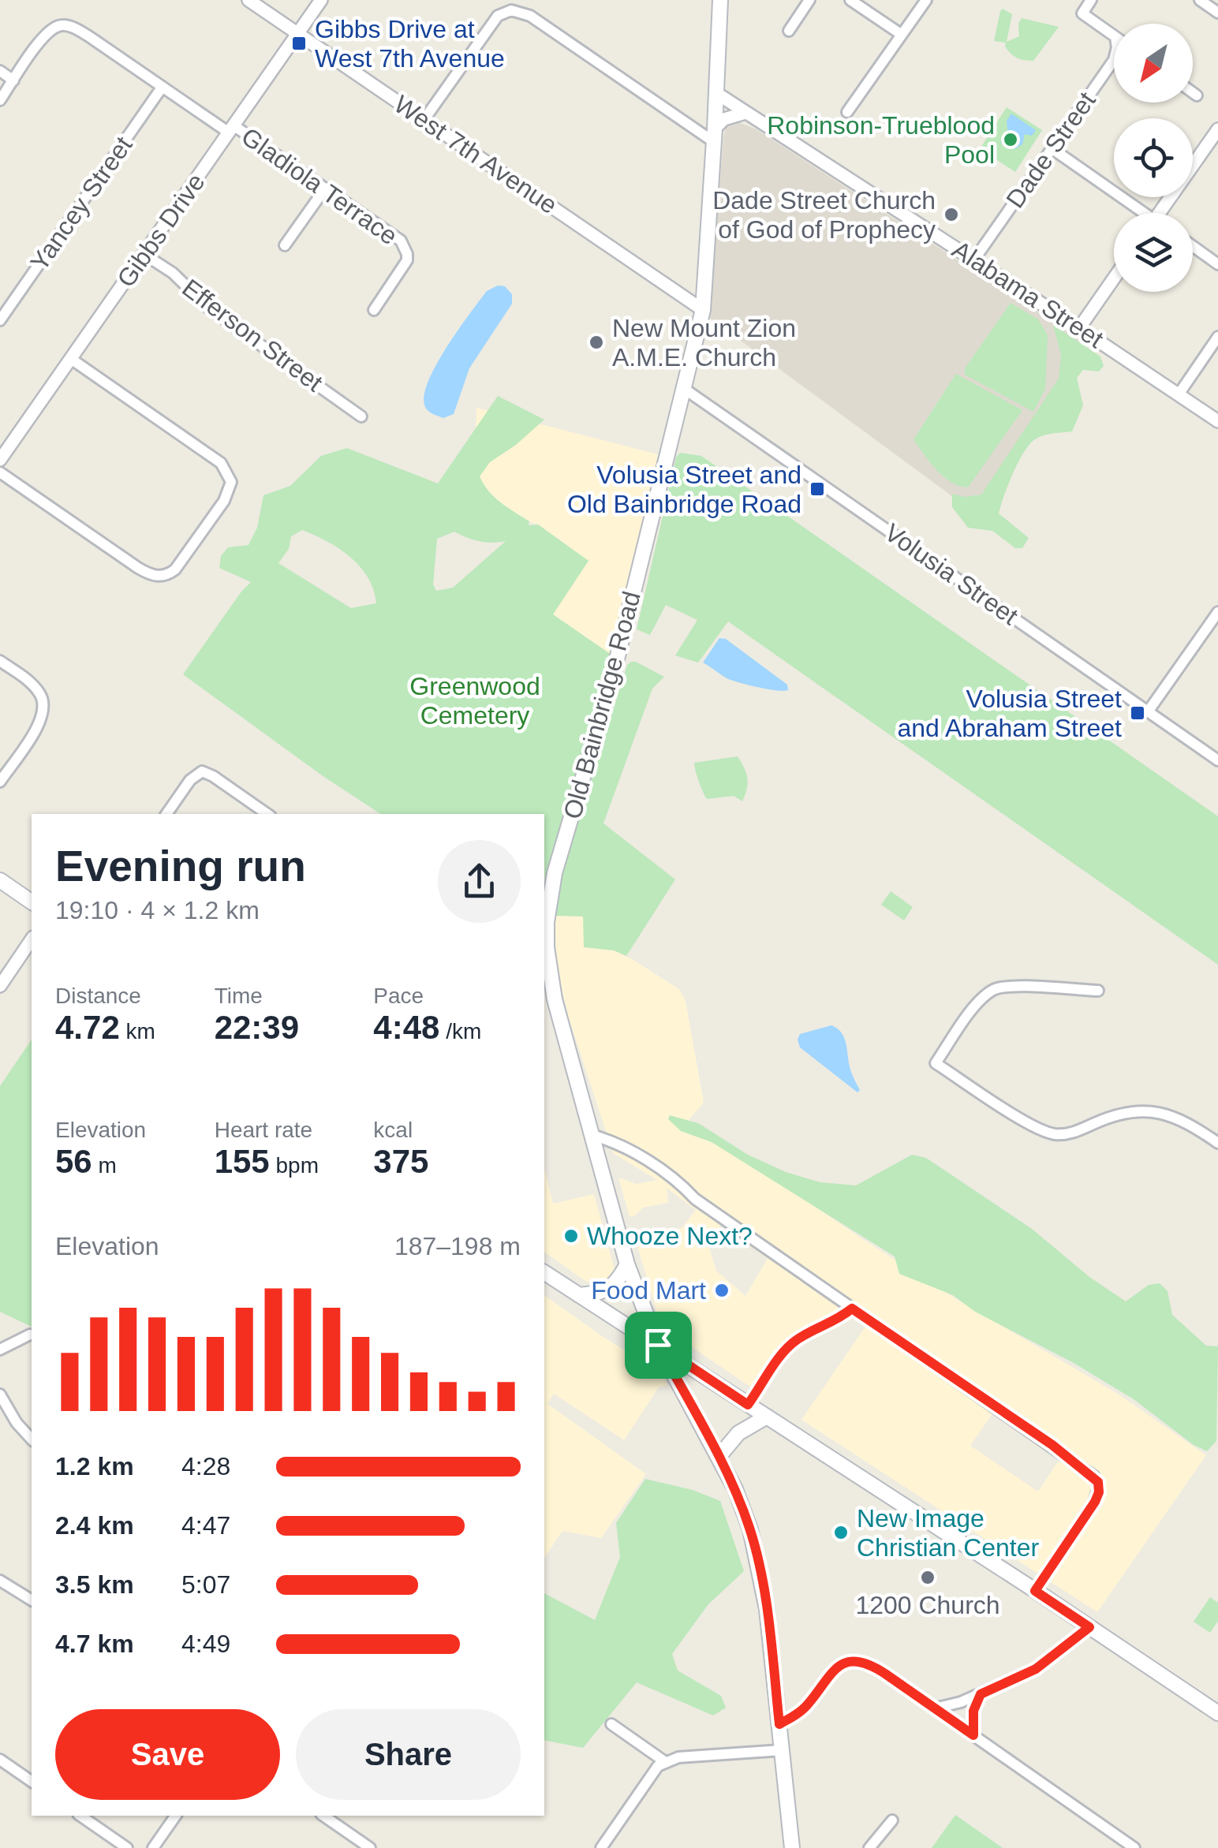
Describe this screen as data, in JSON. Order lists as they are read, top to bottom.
{
  "streets": {
    "main road": ["Old Bainbridge Road"],
    "street": [
      "Dade Street",
      "West 7th Avenue",
      "Gladiola Terrace",
      "Yancey Street",
      "Gibbs Drive",
      "Alabama Street",
      "Efferson Street",
      "Volusia Street"
    ]
  },
  "crossings": [
    ["Dade Street", "Alabama Street"],
    ["West 7th Avenue", "Gibbs Drive"],
    ["West 7th Avenue", "Old Bainbridge Road"],
    ["Gladiola Terrace", "Yancey Street"],
    ["Gladiola Terrace", "Gibbs Drive"],
    ["Gibbs Drive", "Efferson Street"],
    ["Alabama Street", "Old Bainbridge Road"],
    ["Volusia Street", "Old Bainbridge Road"]
  ],
  "parks": ["Greenwood Cemetery"],
  "places": {
    "transit": ["Gibbs Drive at West 7th Avenue", "Volusia Street and Old Bainbridge Road", "Volusia Street and Abraham Street"],
    "other": [
      "Robinson-Trueblood Pool",
      "Dade Street Church of God of Prophecy",
      "New Mount Zion A.M.E. Church",
      "Whooze Next?",
      "Food Mart",
      "New Image Christian Center",
      "1200 Church"
    ]
  },
  "north": "bottom left",
  "page": {
    "heading": ["Evening run", "19:10 · 4 × 1.2 km"],
    "stats": [
      ["Distance", "4.72 km"],
      ["Time", "22:39"],
      ["Pace", "4:48 /km"],
      ["Elevation", "56 m"],
      ["Heart rate", "155 bpm"],
      ["kcal", "375"]
    ],
    "chart": ["Elevation", "187–198 m"],
    "list": [
      {
        "name": "1.2 km",
        "note": "4:28"
      },
      {
        "name": "2.4 km",
        "note": "4:47"
      },
      {
        "name": "3.5 km",
        "note": "5:07"
      },
      {
        "name": "4.7 km",
        "note": "4:49"
      }
    ],
    "buttons": ["Save", "Share"]
  }
}
